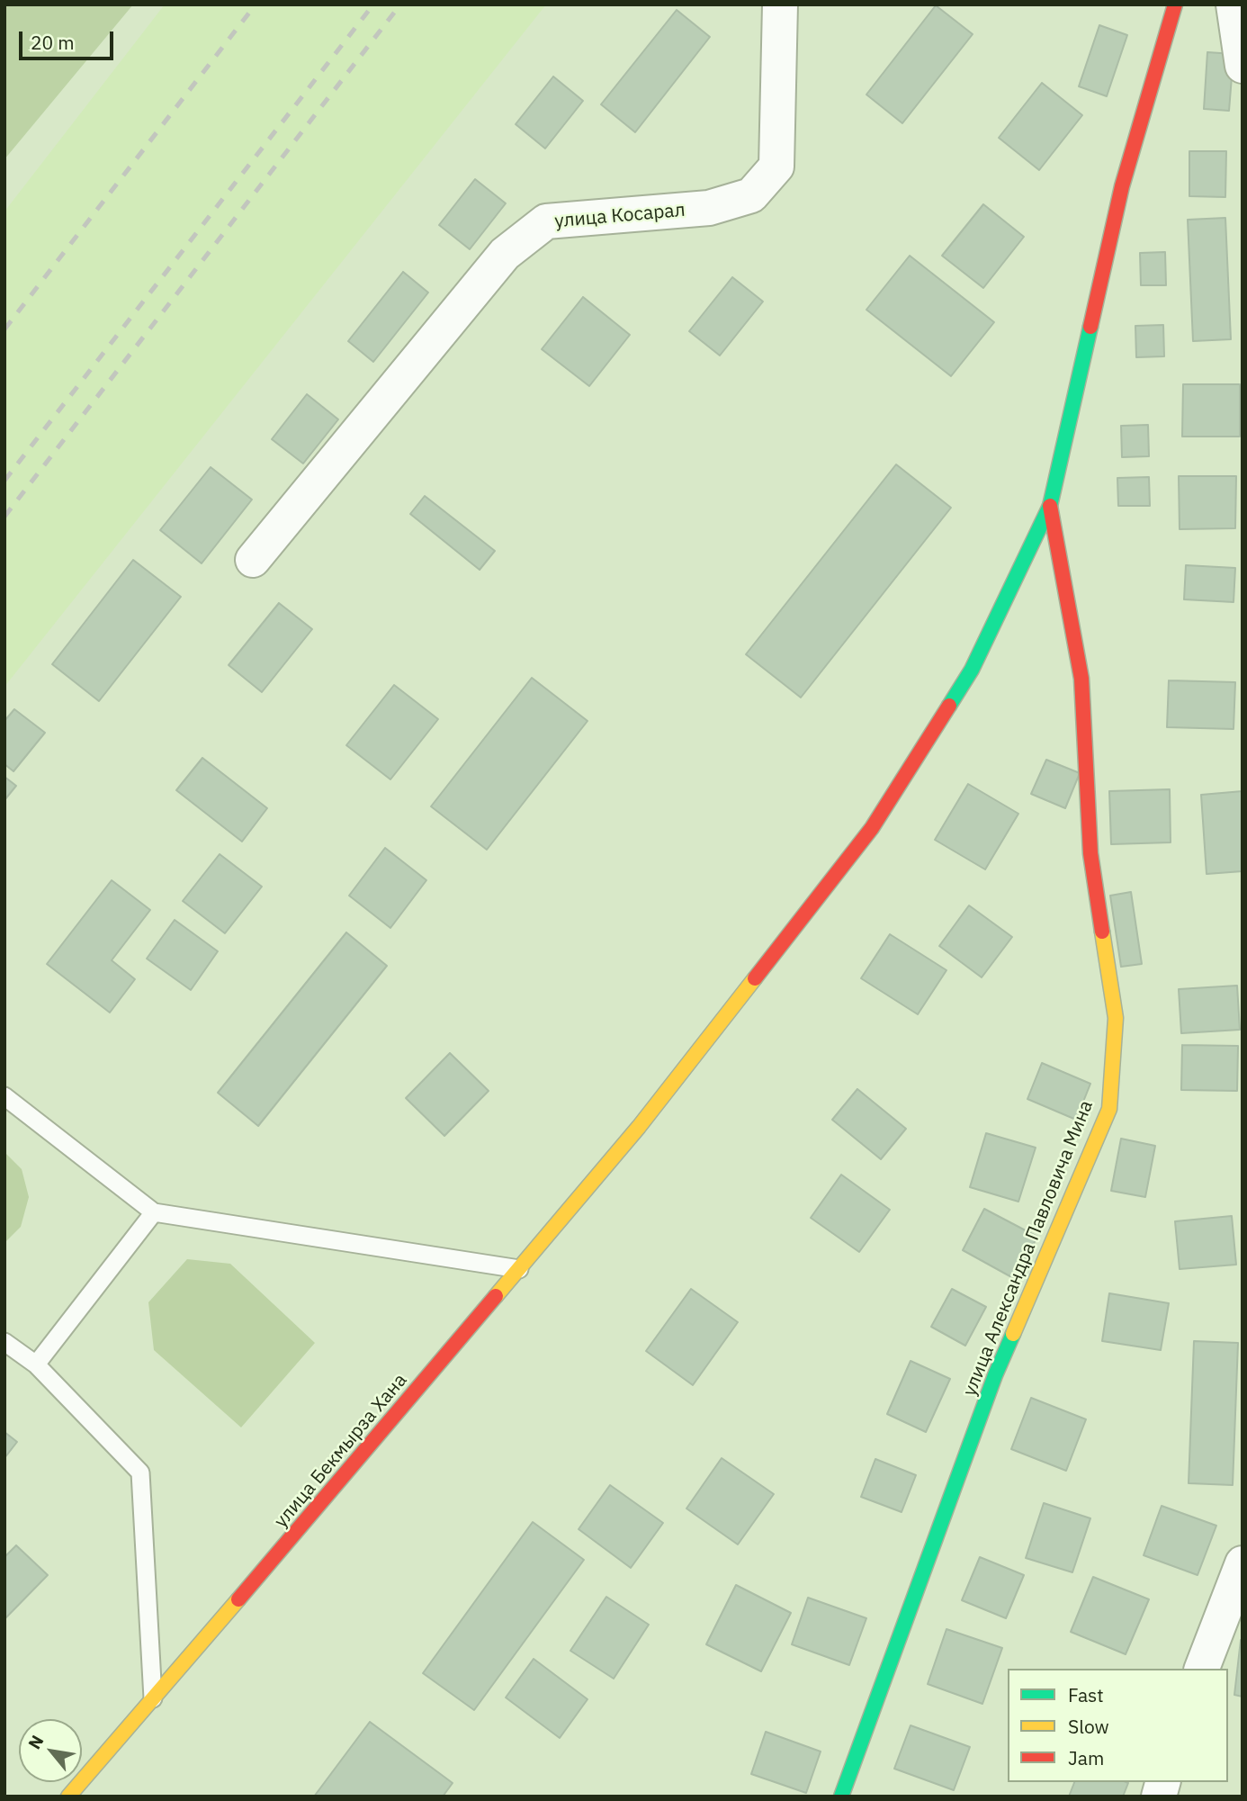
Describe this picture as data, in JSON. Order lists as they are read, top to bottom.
{
  "streets": {
    "street": ["улица Косарал", "улица Александра Павловича Мина", "улица Бекмырза Хана"]
  },
  "crossings": [
    ["улица Александра Павловича Мина", "улица Бекмырза Хана"]
  ],
  "legend": ["Fast", "Slow", "Jam"],
  "scale_bar": "20 m",
  "north": "top left"
}
